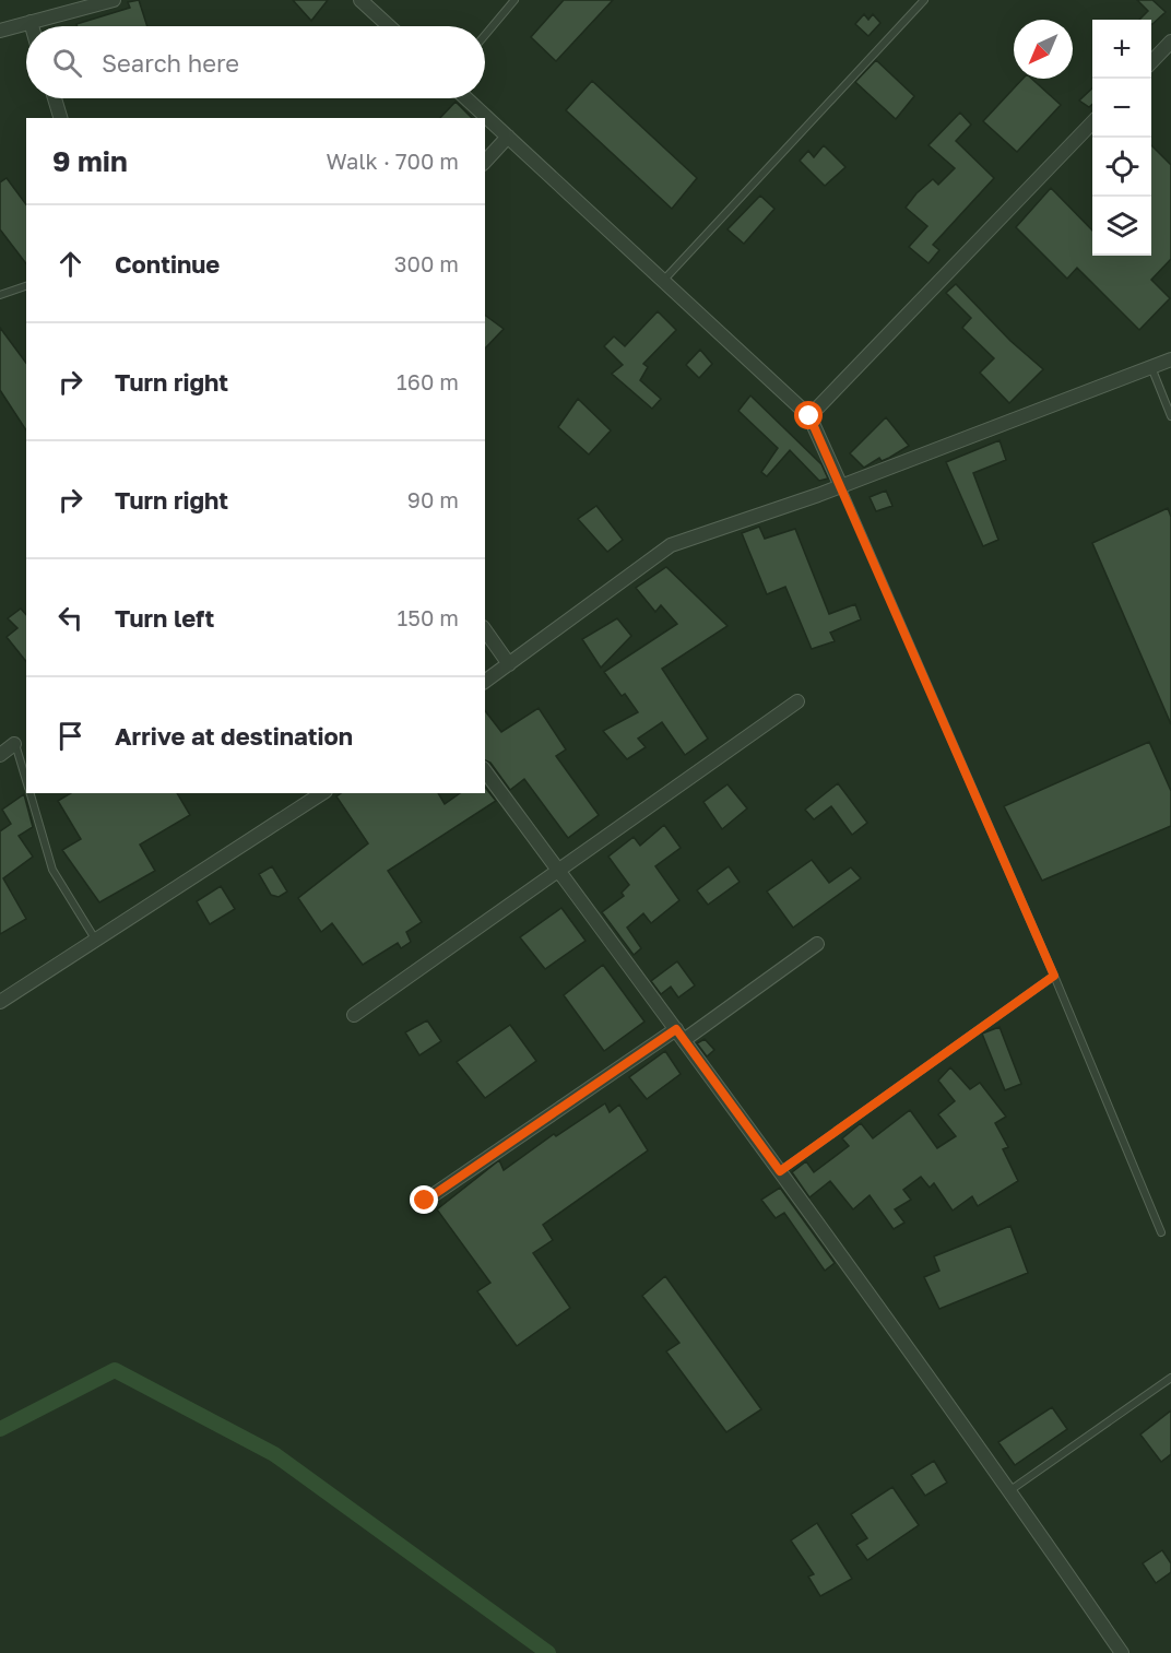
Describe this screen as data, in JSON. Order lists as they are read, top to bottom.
{
  "north": "bottom left",
  "page": {
    "map_buttons": ["+", "−"],
    "search": "Search here",
    "heading": ["9 min", "Walk · 700 m"],
    "list": [
      ["Continue", "300 m"],
      ["Turn right", "160 m"],
      ["Turn right", "90 m"],
      ["Turn left", "150 m"],
      "Arrive at destination"
    ]
  }
}
